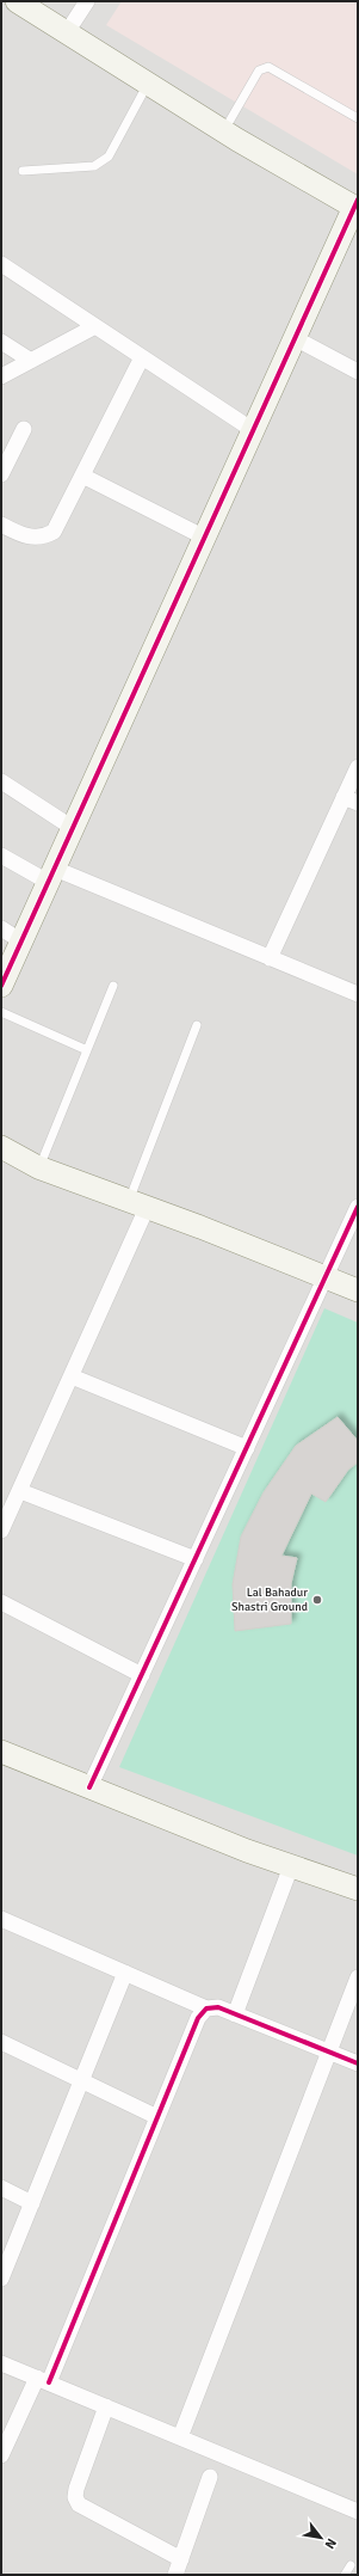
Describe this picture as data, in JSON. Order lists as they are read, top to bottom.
{
  "places": ["Lal Bahadur Shastri Ground"],
  "north": "bottom right"
}
